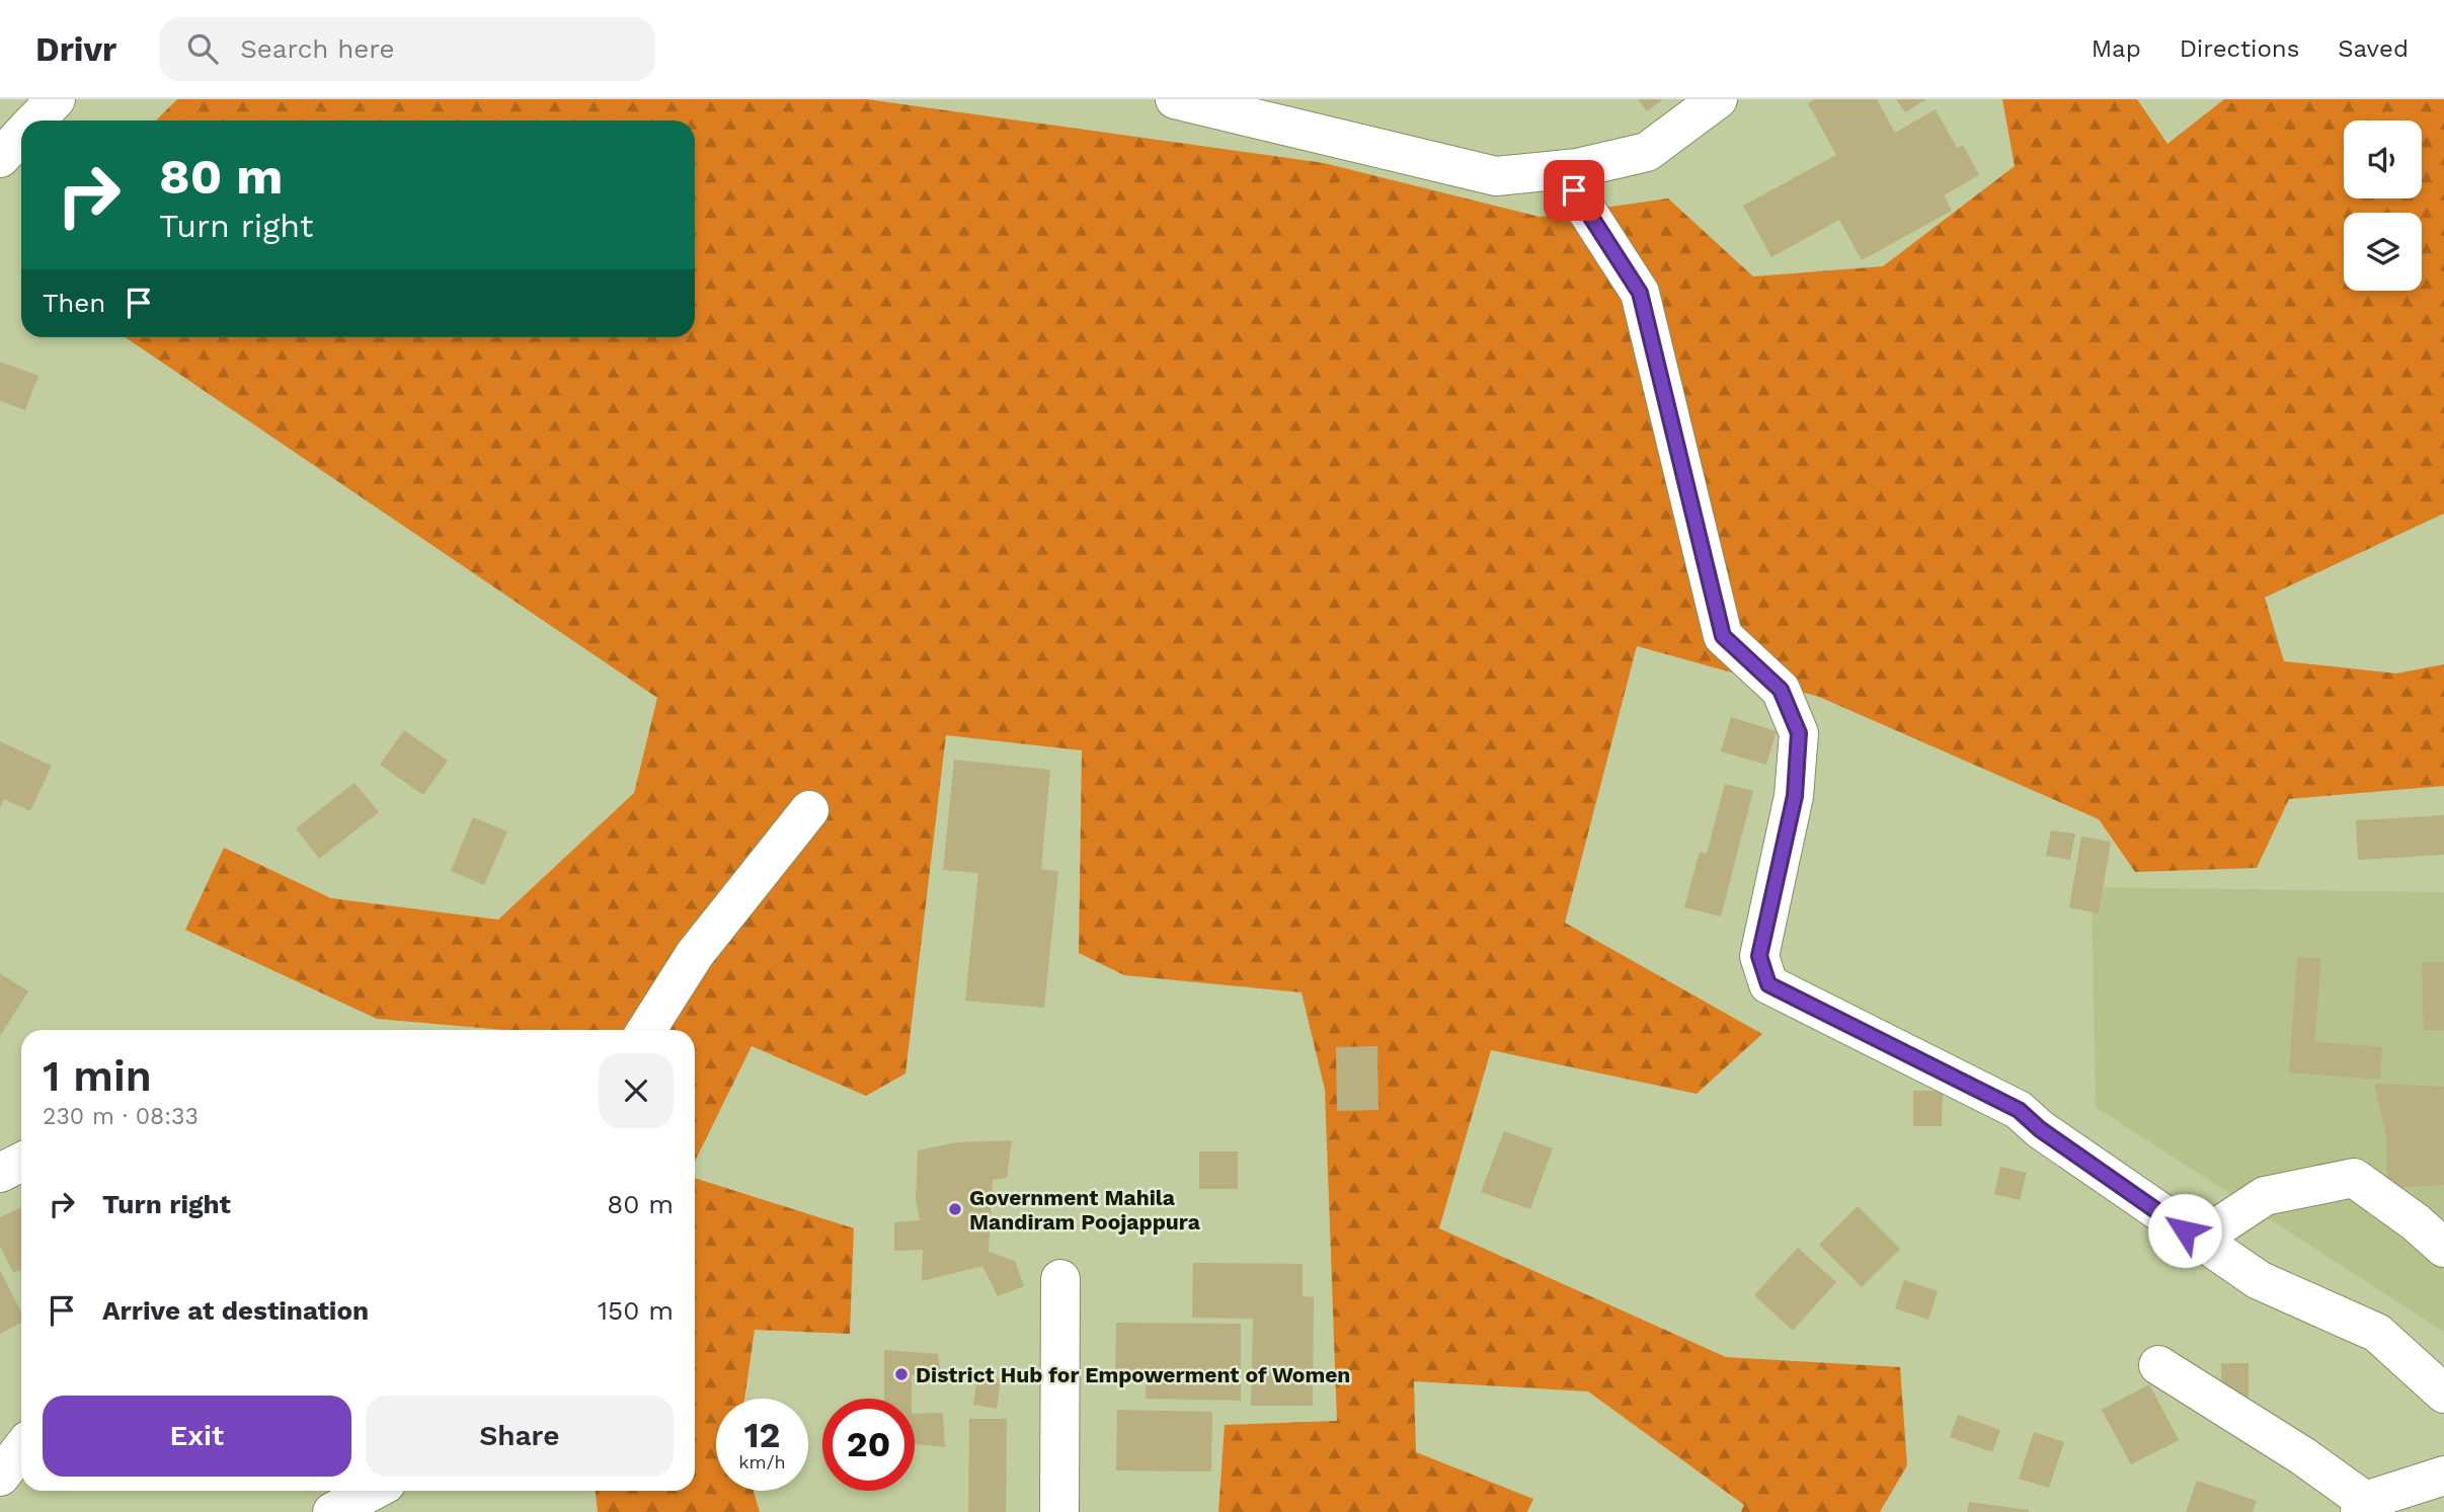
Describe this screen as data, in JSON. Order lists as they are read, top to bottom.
{
  "places": ["Government Mahila Mandiram Poojappura", "District Hub for Empowerment of Women"],
  "page": {
    "header": "Drivr",
    "search": "Search here",
    "nav": ["Map", "Directions", "Saved"],
    "turn": ["80 m", "Turn right"],
    "then": "Then",
    "heading": ["1 min", "230 m · 08:33"],
    "list": [
      {
        "name": "Turn right",
        "value": "80 m"
      },
      {
        "name": "Arrive at destination",
        "value": "150 m"
      }
    ],
    "buttons": ["Exit", "Share"],
    "speed": "12 km/h",
    "limit": "20"
  }
}
